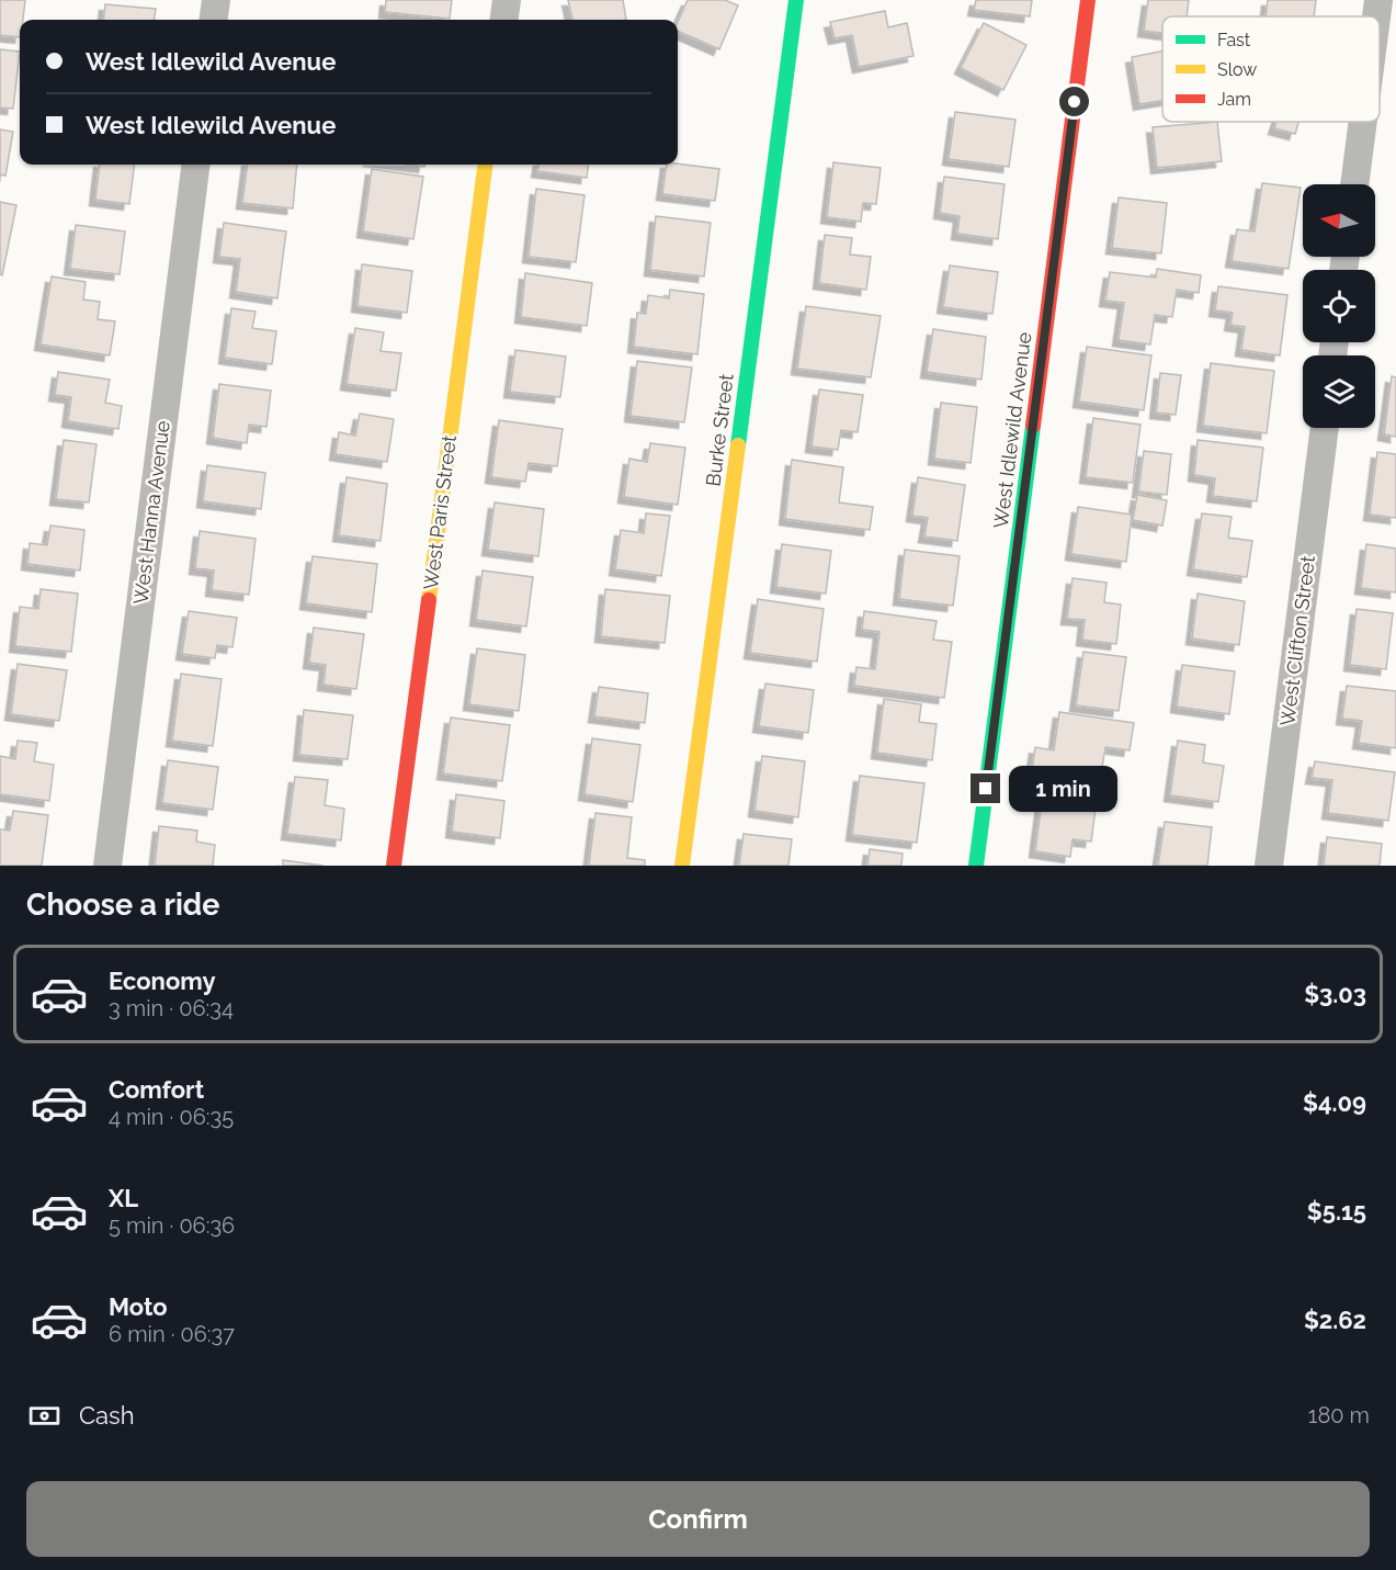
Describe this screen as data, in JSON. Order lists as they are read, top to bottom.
{
  "streets": {
    "street": [
      "Burke Street",
      "West Idlewild Avenue",
      "West Hanna Avenue",
      "West Paris Street",
      "West Clifton Street"
    ]
  },
  "legend": ["Fast", "Slow", "Jam"],
  "north": "left",
  "page": {
    "banner": ["West Idlewild Avenue", "West Idlewild Avenue"],
    "bubble": "1 min",
    "heading": "Choose a ride",
    "list": [
      {
        "name": "Economy",
        "note": "3 min · 06:34",
        "value": "$3.03"
      },
      {
        "name": "Comfort",
        "note": "4 min · 06:35",
        "value": "$4.09"
      },
      {
        "name": "XL",
        "note": "5 min · 06:36",
        "value": "$5.15"
      },
      {
        "name": "Moto",
        "note": "6 min · 06:37",
        "value": "$2.62"
      }
    ],
    "pay": ["Cash", "180 m"],
    "buttons": "Confirm"
  }
}
